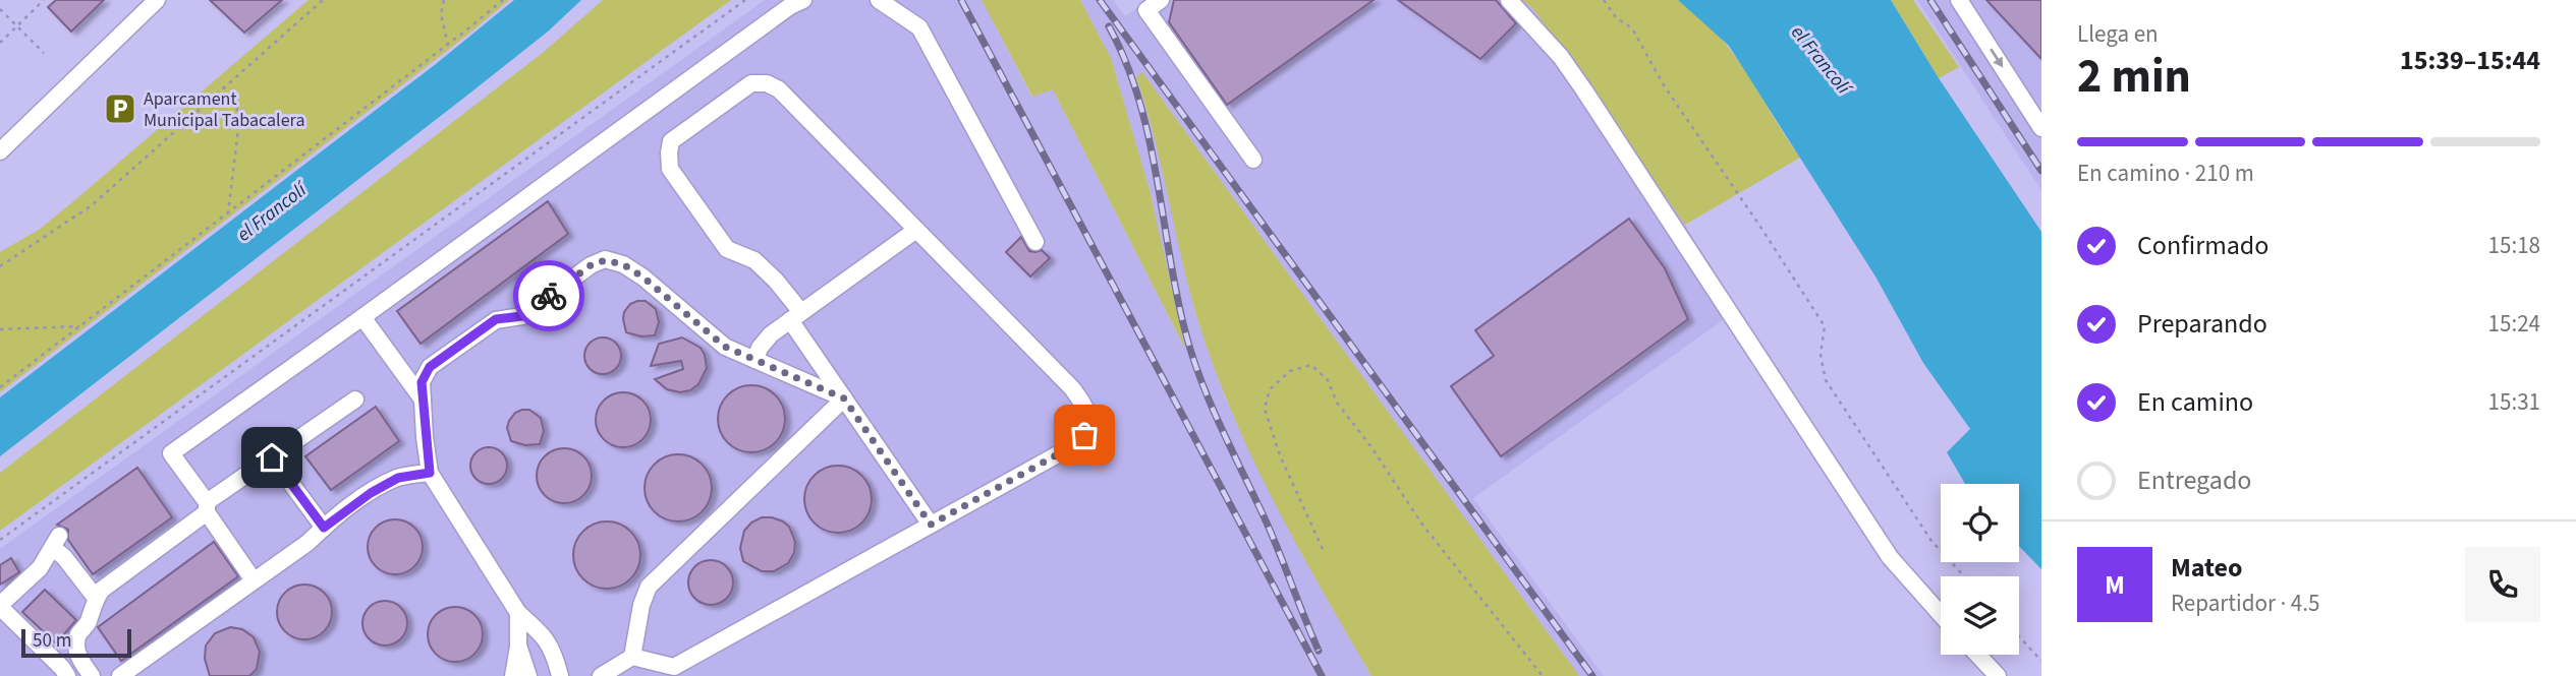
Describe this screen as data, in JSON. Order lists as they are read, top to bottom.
{
  "water": ["el Francolí"],
  "places": {
    "parking": ["Aparcament Municipal Tabacalera"]
  },
  "scale_bar": "50 m",
  "page": {
    "heading": ["2 min", "Llega en", "15:39–15:44"],
    "panel": ["Mateo", "Repartidor · 4.5"],
    "bar": "En camino · 210 m",
    "list": [
      ["Confirmado", "15:18"],
      ["Preparando", "15:24"],
      ["En camino", "15:31"],
      "Entregado"
    ],
    "round": "M",
    "scale": "50 m"
  }
}
